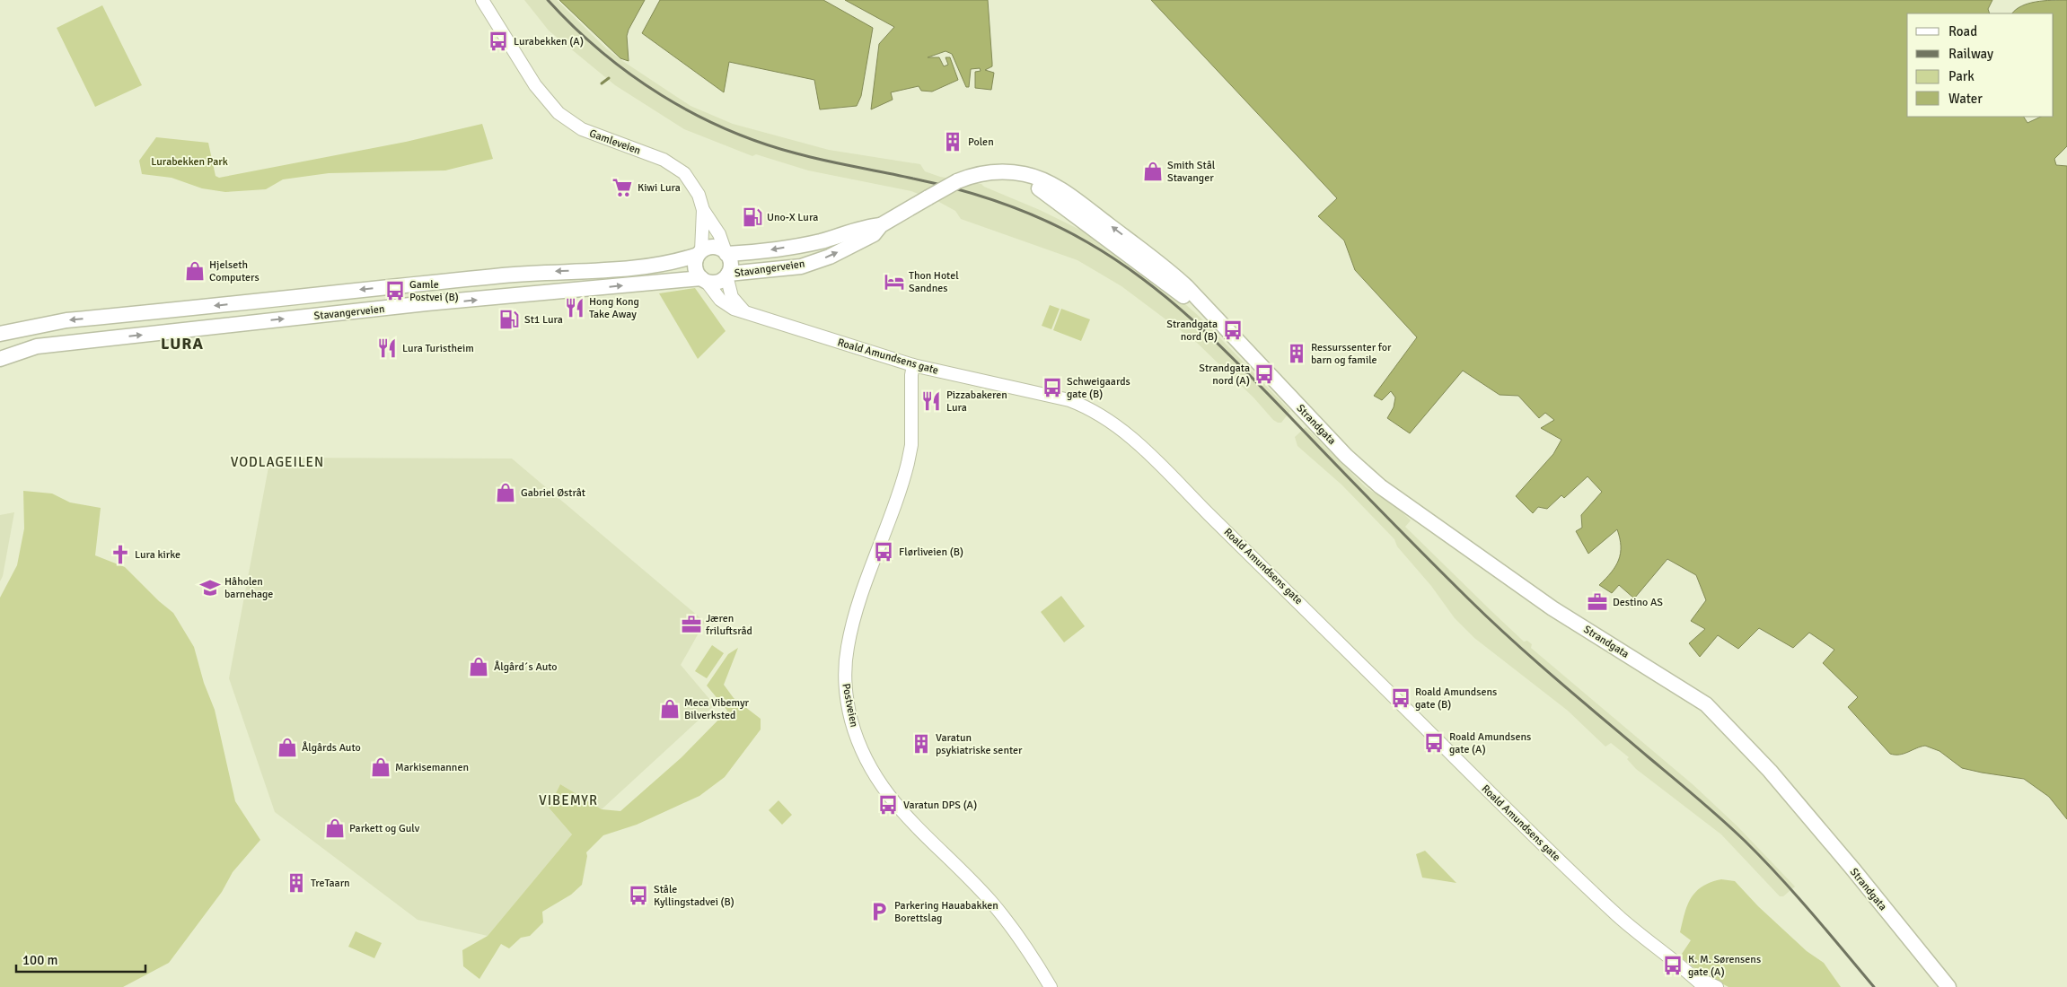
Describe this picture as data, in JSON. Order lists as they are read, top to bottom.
{
  "streets": {
    "main road": ["Stavangerveien", "Strandgata"],
    "street": ["Gamleveien", "Roald Amundsens gate", "Postveien"]
  },
  "crossings": [
    ["Gamleveien", "Stavangerveien"],
    ["Gamleveien", "Roald Amundsens gate"],
    ["Stavangerveien", "Roald Amundsens gate"],
    ["Stavangerveien", "Strandgata"],
    ["Roald Amundsens gate", "Postveien"]
  ],
  "districts": ["LURA", "VODLAGEILEN", "VIBEMYR"],
  "parks": ["Lurabekken Park"],
  "places": {
    "bus stop": [
      "Lurabekken (A)",
      "Gamle Postvei (B)",
      "Strandgata nord (B)",
      "Strandgata nord (A)",
      "Schweigaards gate (B)",
      "Flørliveien (B)",
      "Roald Amundsens gate (B)",
      "Roald Amundsens gate (A)",
      "Varatun DPS (A)",
      "Ståle Kyllingstadvei (B)",
      "K. M. Sørensens gate (A)"
    ],
    "building": [
      "Polen",
      "Ressurssenter for barn og famile",
      "Varatun psykiatriske senter",
      "TreTaarn"
    ],
    "shop": [
      "Smith Stål Stavanger",
      "Hjelseth Computers",
      "Gabriel Østråt",
      "Ålgård´s Auto",
      "Meca Vibemyr Bilverksted",
      "Ålgårds Auto",
      "Markisemannen",
      "Parkett og Gulv"
    ],
    "supermarket": ["Kiwi Lura"],
    "fuel station": ["Uno-X Lura", "St1 Lura"],
    "hotel": ["Thon Hotel Sandnes"],
    "restaurant": ["Hong Kong Take Away", "Lura Turistheim", "Pizzabakeren Lura"],
    "church": ["Lura kirke"],
    "school or university": ["Håholen barnehage"],
    "office": ["Destino AS", "Jæren friluftsråd"],
    "parking": ["Parkering Hauabakken Borettslag"]
  },
  "legend": [
    "Road",
    "Railway",
    "Park",
    "Water"
  ],
  "scale_bar": "100 m"
}
